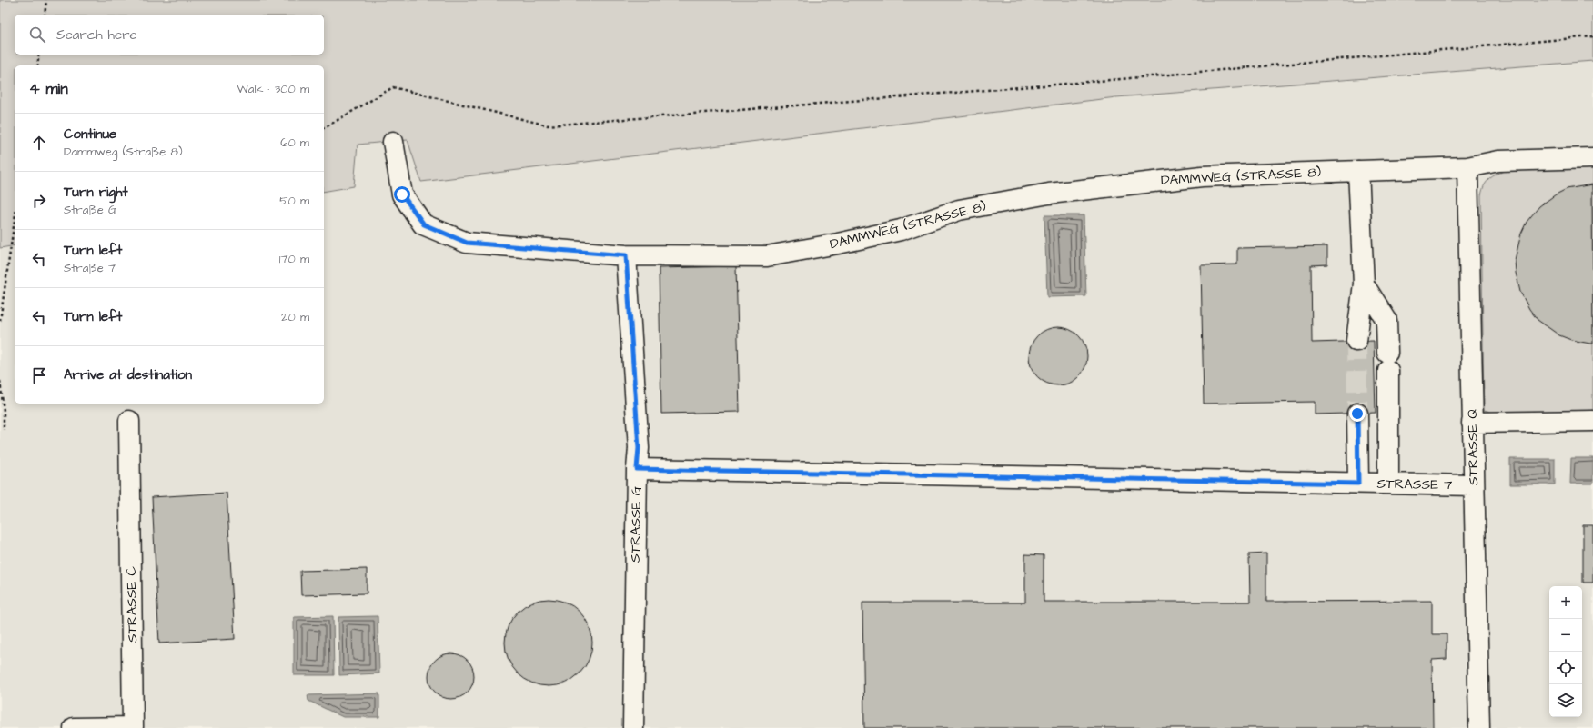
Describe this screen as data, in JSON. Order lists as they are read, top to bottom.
{
  "streets": {
    "street": [
      "DAMMWEG (STRASSE 8)",
      "STRASSE Q",
      "STRASSE 7",
      "STRASSE G",
      "STRASSE C"
    ]
  },
  "crossings": [
    ["DAMMWEG (STRASSE 8)", "STRASSE Q"],
    ["DAMMWEG (STRASSE 8)", "STRASSE G"],
    ["STRASSE Q", "STRASSE 7"],
    ["STRASSE 7", "STRASSE G"]
  ],
  "page": {
    "search": "Search here",
    "heading": ["4 min", "Walk · 300 m"],
    "list": [
      ["Continue", "Dammweg (Straße 8)", "60 m"],
      ["Turn right", "Straße G", "50 m"],
      ["Turn left", "Straße 7", "170 m"],
      ["Turn left", "20 m"],
      "Arrive at destination"
    ],
    "map_buttons": ["+", "−"]
  }
}
